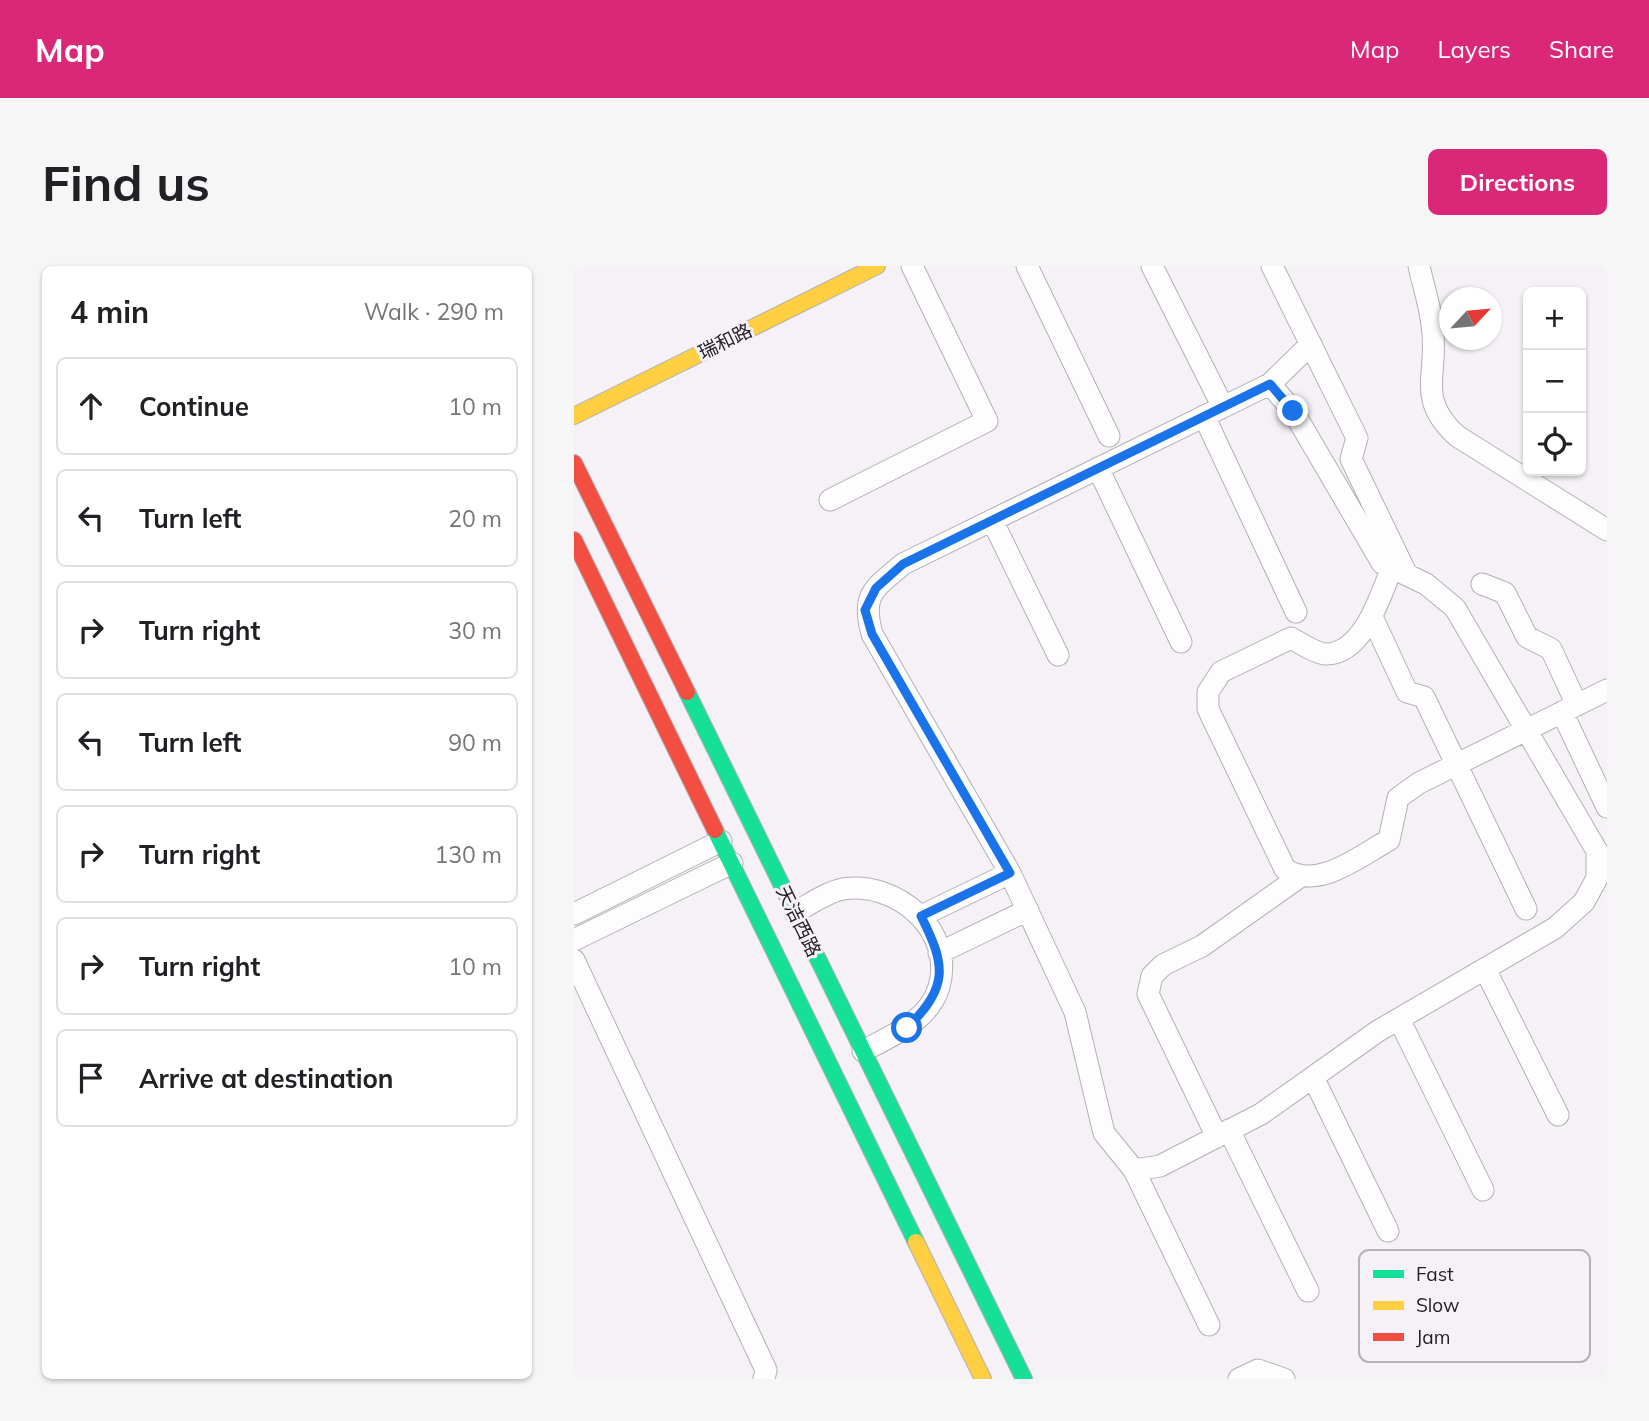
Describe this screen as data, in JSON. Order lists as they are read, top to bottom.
{
  "streets": {
    "main road": ["瑞和路", "天洁西路"]
  },
  "legend": ["Fast", "Slow", "Jam"],
  "north": "top right",
  "page": {
    "header": "Map",
    "nav": ["Map", "Layers", "Share"],
    "buttons": "Directions",
    "title": "Find us",
    "heading": ["4 min", "Walk · 290 m"],
    "map_buttons": ["+", "−"],
    "list": [
      ["Continue", "10 m"],
      ["Turn left", "20 m"],
      ["Turn right", "30 m"],
      ["Turn left", "90 m"],
      ["Turn right", "130 m"],
      ["Turn right", "10 m"],
      "Arrive at destination"
    ]
  }
}
